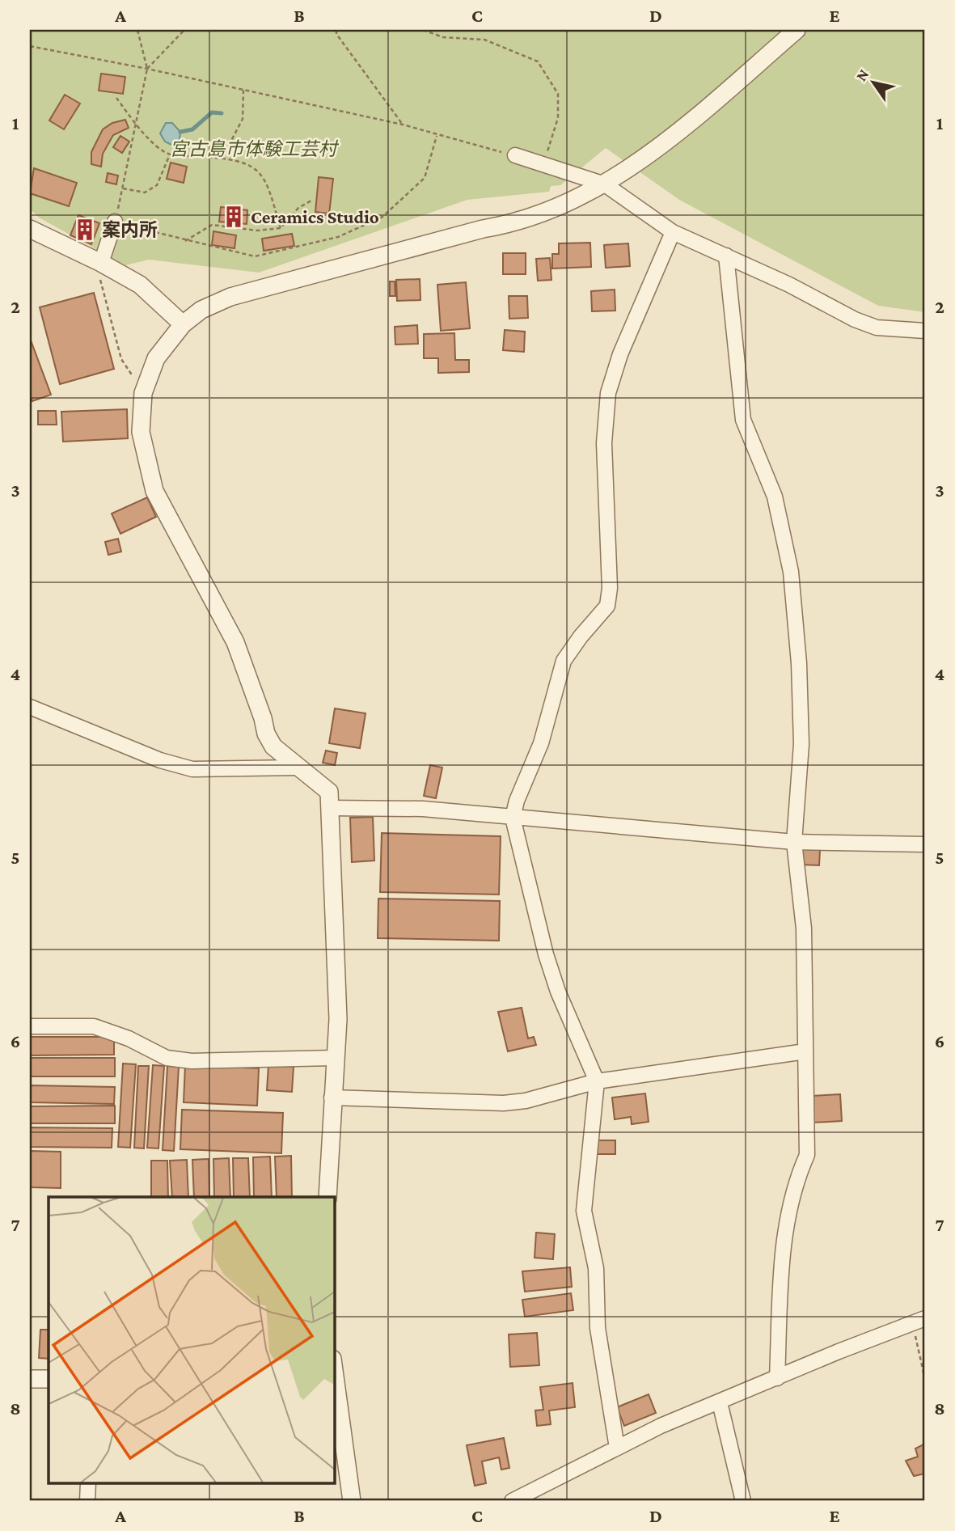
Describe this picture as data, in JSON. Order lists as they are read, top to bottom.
{
  "parks": ["宮古島市体験工芸村"],
  "places": {
    "building": ["Ceramics Studio", "案内所"]
  },
  "north": "top left",
  "grid": {
    "columns": [
      "A",
      "B",
      "C",
      "D",
      "E"
    ],
    "rows": [
      "1",
      "2",
      "3",
      "4",
      "5",
      "6",
      "7",
      "8"
    ]
  }
}
